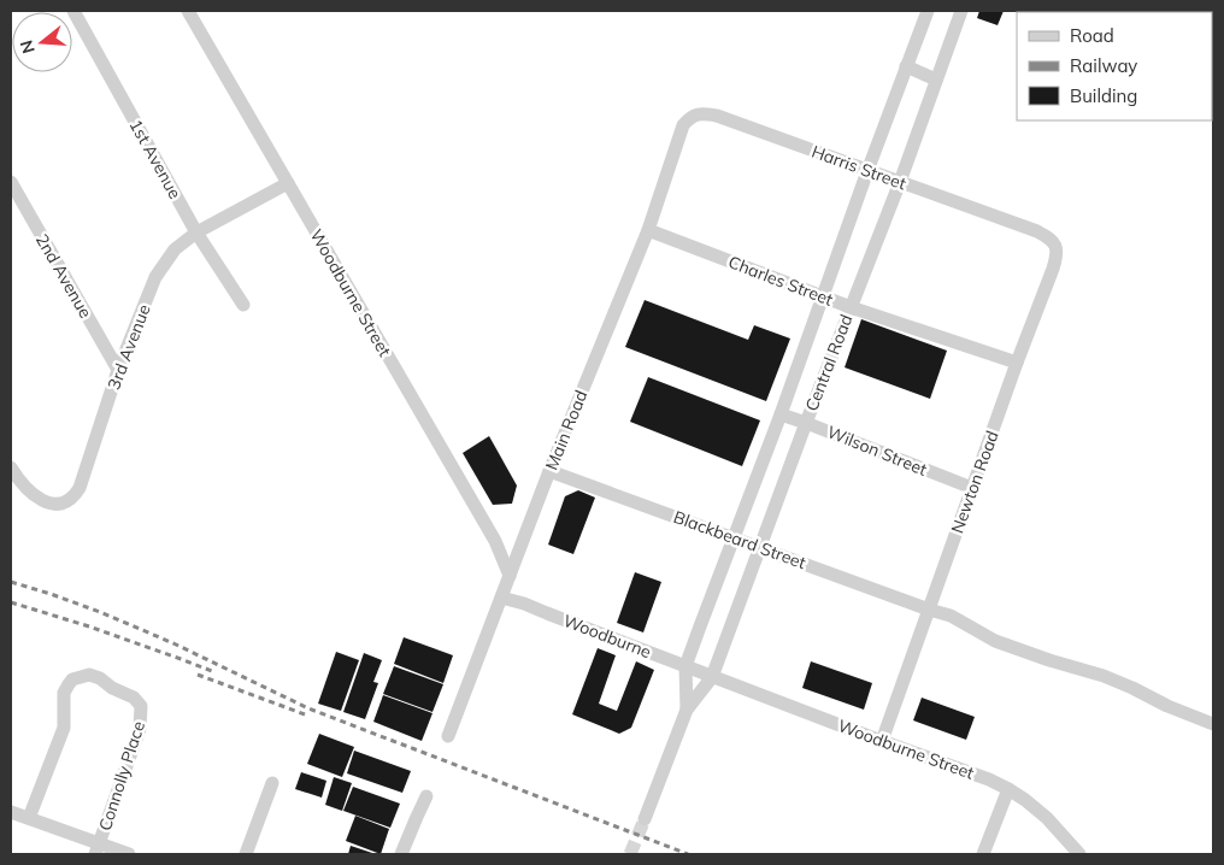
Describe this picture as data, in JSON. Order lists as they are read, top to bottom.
{
  "streets": {
    "street": [
      "1st Avenue",
      "Harris Street",
      "2nd Avenue",
      "Charles Street",
      "Woodburne Street",
      "3rd Avenue",
      "Central Road",
      "Main Road",
      "Wilson Street",
      "Newton Road",
      "Blackbeard Street",
      "Woodburne",
      "Connolly Place"
    ]
  },
  "crossings": [
    ["1st Avenue", "3rd Avenue"],
    ["Harris Street", "Central Road"],
    ["Harris Street", "Main Road"],
    ["Harris Street", "Newton Road"],
    ["2nd Avenue", "3rd Avenue"],
    ["Charles Street", "Central Road"],
    ["Charles Street", "Main Road"],
    ["Charles Street", "Newton Road"],
    ["Woodburne Street", "3rd Avenue"],
    ["Woodburne Street", "Central Road"],
    ["Woodburne Street", "Main Road"],
    ["Woodburne Street", "Newton Road"],
    ["Woodburne Street", "Woodburne"],
    ["Central Road", "Wilson Street"],
    ["Central Road", "Blackbeard Street"],
    ["Central Road", "Woodburne"],
    ["Main Road", "Blackbeard Street"],
    ["Main Road", "Woodburne"],
    ["Wilson Street", "Newton Road"],
    ["Newton Road", "Blackbeard Street"]
  ],
  "legend": ["Road", "Railway", "Building"],
  "north": "left"
}
